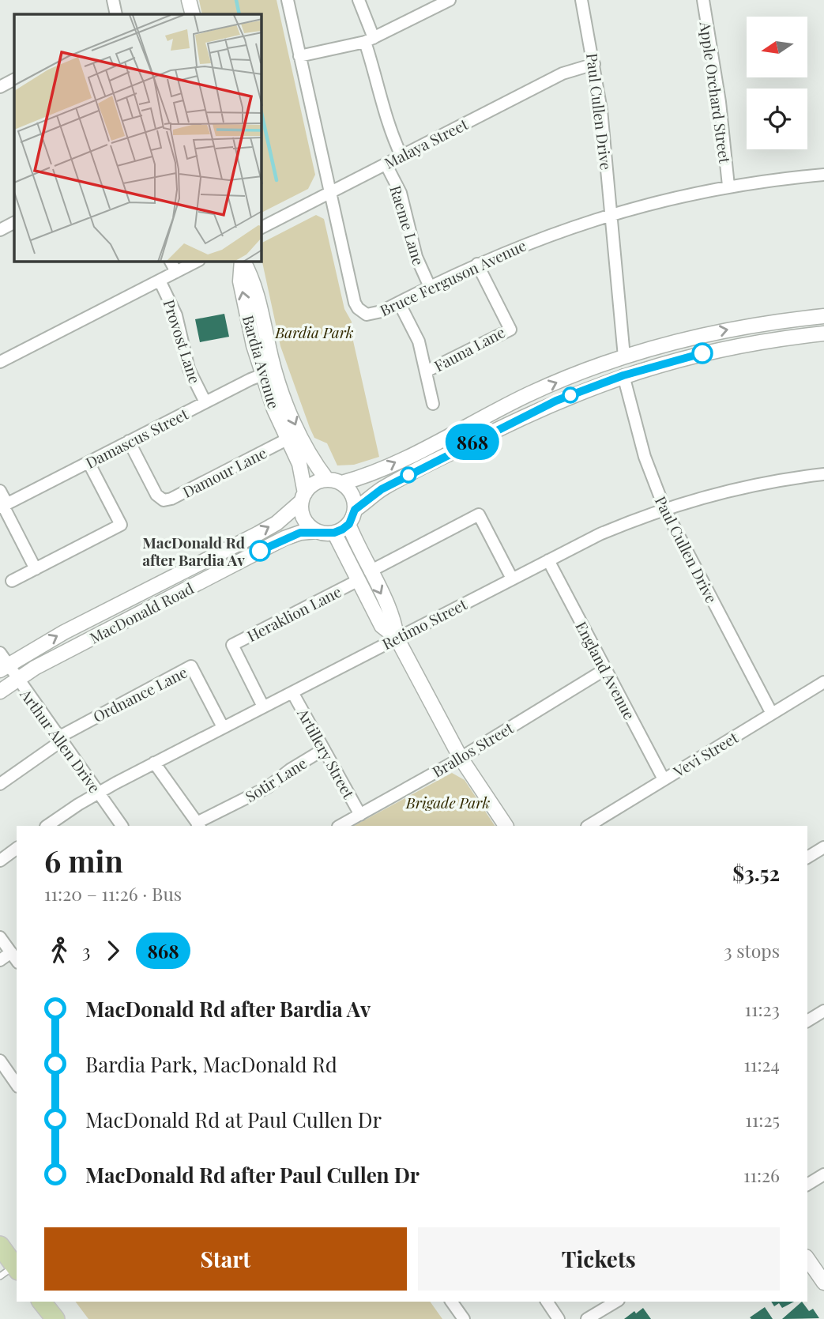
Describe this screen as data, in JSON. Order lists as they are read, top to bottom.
{
  "streets": {
    "street": [
      "Apple Orchard Street",
      "Paul Cullen Drive",
      "Malaya Street",
      "Raeme Lane",
      "Bruce Ferguson Avenue",
      "Provost Lane",
      "Fauna Lane",
      "Bardia Avenue",
      "Damascus Street",
      "Damour Lane",
      "MacDonald Road",
      "Heraklion Lane",
      "Retimo Street",
      "England Avenue",
      "Ordnance Lane",
      "Arthur Allen Drive",
      "Brallos Street",
      "Artillery Street",
      "Vevi Street",
      "Sotir Lane"
    ]
  },
  "crossings": [
    ["Apple Orchard Street", "Bruce Ferguson Avenue"],
    ["Paul Cullen Drive", "Malaya Street"],
    ["Paul Cullen Drive", "Bruce Ferguson Avenue"],
    ["Paul Cullen Drive", "Retimo Street"],
    ["Paul Cullen Drive", "Vevi Street"],
    ["Malaya Street", "Raeme Lane"],
    ["Malaya Street", "Bruce Ferguson Avenue"],
    ["Raeme Lane", "Bruce Ferguson Avenue"],
    ["Bruce Ferguson Avenue", "Fauna Lane"],
    ["Provost Lane", "Damascus Street"],
    ["Bardia Avenue", "Damascus Street"],
    ["Bardia Avenue", "Damour Lane"],
    ["Bardia Avenue", "MacDonald Road"],
    ["Damascus Street", "Damour Lane"],
    ["MacDonald Road", "Arthur Allen Drive"],
    ["Heraklion Lane", "Retimo Street"],
    ["Retimo Street", "England Avenue"],
    ["Retimo Street", "Ordnance Lane"],
    ["Retimo Street", "Arthur Allen Drive"],
    ["Retimo Street", "Artillery Street"],
    ["England Avenue", "Brallos Street"],
    ["England Avenue", "Vevi Street"],
    ["Ordnance Lane", "Arthur Allen Drive"],
    ["Brallos Street", "Artillery Street"],
    ["Artillery Street", "Sotir Lane"]
  ],
  "parks": ["Bardia Park", "Brigade Park"],
  "places": ["MacDonald Rd after Bardia Av"],
  "lines": ["bus line 868"],
  "north": "left",
  "page": {
    "on_map": "868",
    "heading": ["6 min", "11:20 – 11:26 · Bus", "$3.52"],
    "legs": ["3", "868", "3 stops"],
    "list": [
      {
        "name": "MacDonald Rd after Bardia Av",
        "value": "11:23"
      },
      {
        "name": "Bardia Park, MacDonald Rd",
        "value": "11:24"
      },
      {
        "name": "MacDonald Rd at Paul Cullen Dr",
        "value": "11:25"
      },
      {
        "name": "MacDonald Rd after Paul Cullen Dr",
        "value": "11:26"
      }
    ],
    "buttons": ["Start", "Tickets"]
  }
}
